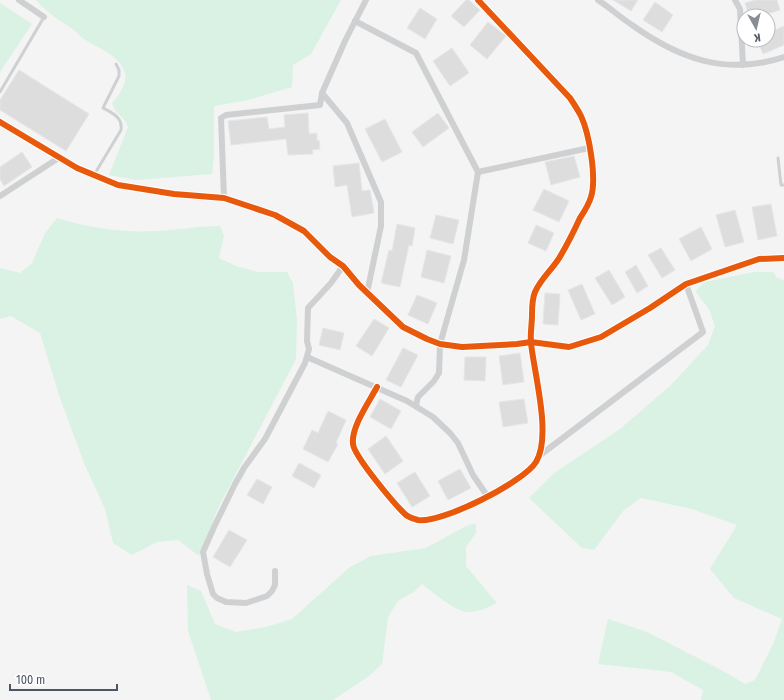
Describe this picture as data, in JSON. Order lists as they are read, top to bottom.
{
  "scale_bar": "100 m",
  "north": "bottom"
}
